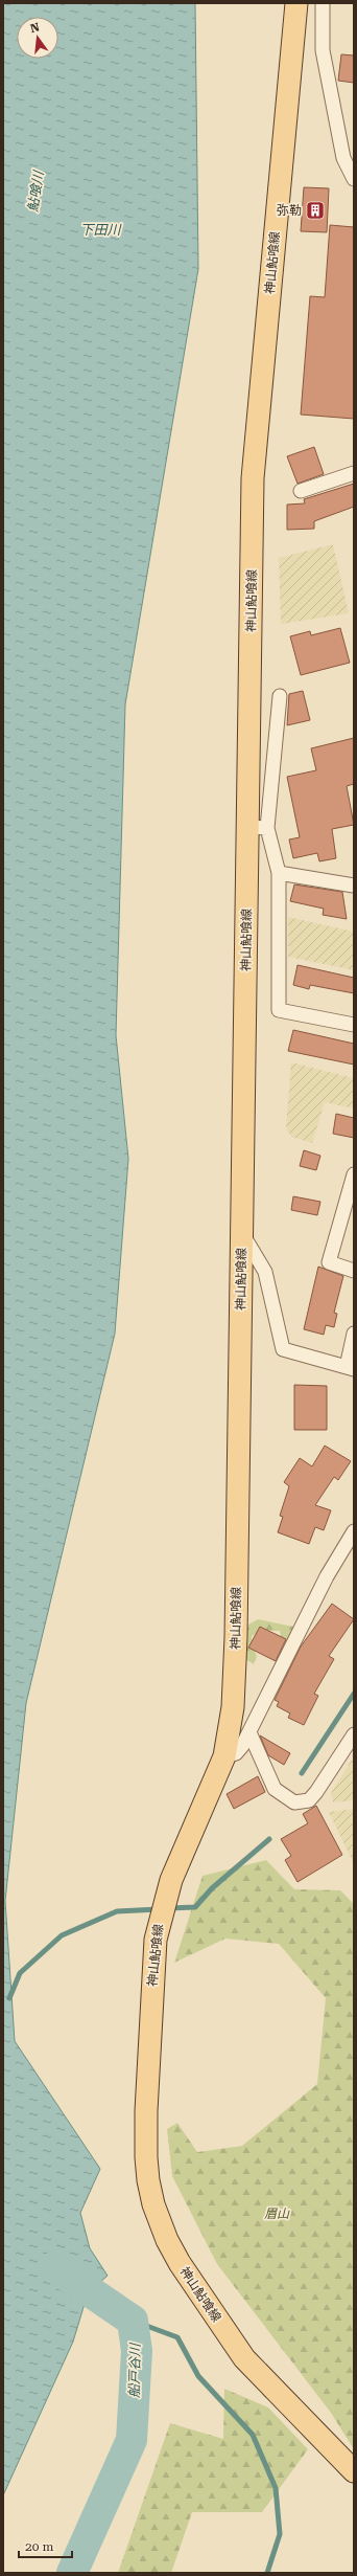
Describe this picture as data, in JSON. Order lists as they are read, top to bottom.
{
  "streets": {
    "main road": ["神山鮎喰線"]
  },
  "water": ["鮎喰川", "下田川", "船戸谷川"],
  "parks": ["眉山"],
  "places": {
    "building": ["弥勒"]
  },
  "scale_bar": "20 m",
  "north": "top"
}
